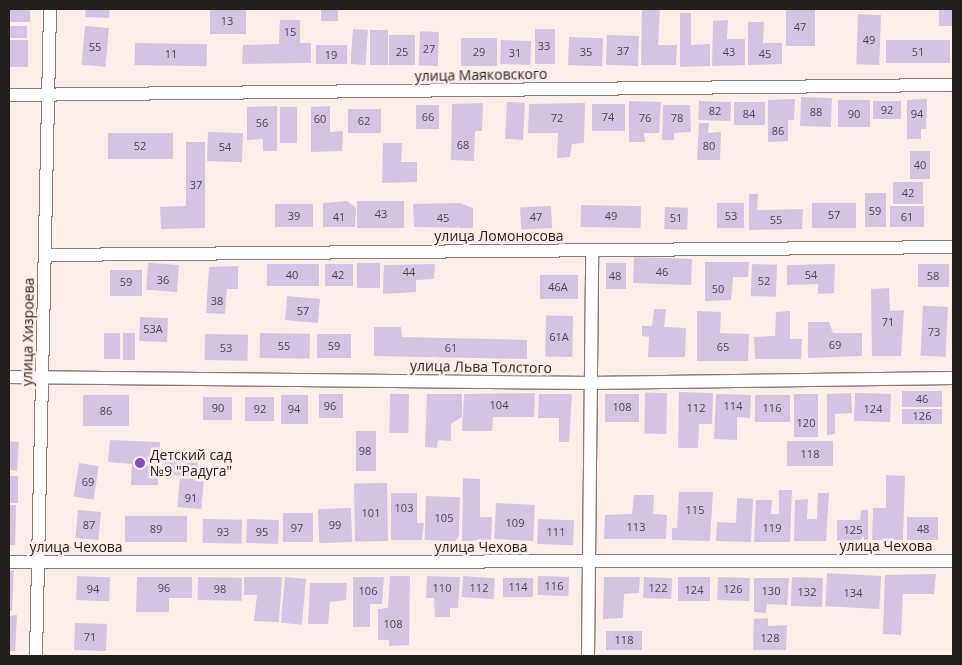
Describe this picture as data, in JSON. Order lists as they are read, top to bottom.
{
  "streets": {
    "street": [
      "улица Маяковского",
      "улица Ломоносова",
      "улица Хизроева",
      "улица Льва Толстого",
      "улица Чехова"
    ]
  },
  "crossings": [
    ["улица Маяковского", "улица Хизроева"],
    ["улица Ломоносова", "улица Хизроева"],
    ["улица Хизроева", "улица Льва Толстого"],
    ["улица Хизроева", "улица Чехова"]
  ],
  "places": ["Детский сад №9 \"Радуга\""],
  "house_numbers": [
    "13",
    "47",
    "15",
    "49",
    "33",
    "55",
    "27",
    "37",
    "25",
    "29",
    "35",
    "43",
    "51",
    "31",
    "11",
    "45",
    "19",
    "92",
    "82",
    "88",
    "84",
    "90",
    "94",
    "66",
    "74",
    "72",
    "76",
    "78",
    "60",
    "62",
    "56",
    "86",
    "68",
    "52",
    "80",
    "54",
    "40",
    "37",
    "42",
    "59",
    "43",
    "57",
    "39",
    "49",
    "53",
    "41",
    "47",
    "61",
    "45",
    "51",
    "55",
    "44",
    "46",
    "40",
    "42",
    "54",
    "48",
    "58",
    "36",
    "52",
    "59",
    "46А",
    "50",
    "38",
    "57",
    "71",
    "53А",
    "73",
    "61А",
    "69",
    "55",
    "59",
    "65",
    "53",
    "61",
    "46",
    "104",
    "96",
    "114",
    "108",
    "90",
    "112",
    "116",
    "92",
    "94",
    "124",
    "86",
    "126",
    "120",
    "98",
    "118",
    "69",
    "91",
    "103",
    "115",
    "101",
    "105",
    "109",
    "87",
    "99",
    "113",
    "97",
    "119",
    "89",
    "48",
    "125",
    "93",
    "95",
    "111",
    "116",
    "114",
    "96",
    "110",
    "112",
    "122",
    "94",
    "98",
    "126",
    "124",
    "106",
    "130",
    "132",
    "134",
    "108",
    "71",
    "128",
    "118"
  ]
}
